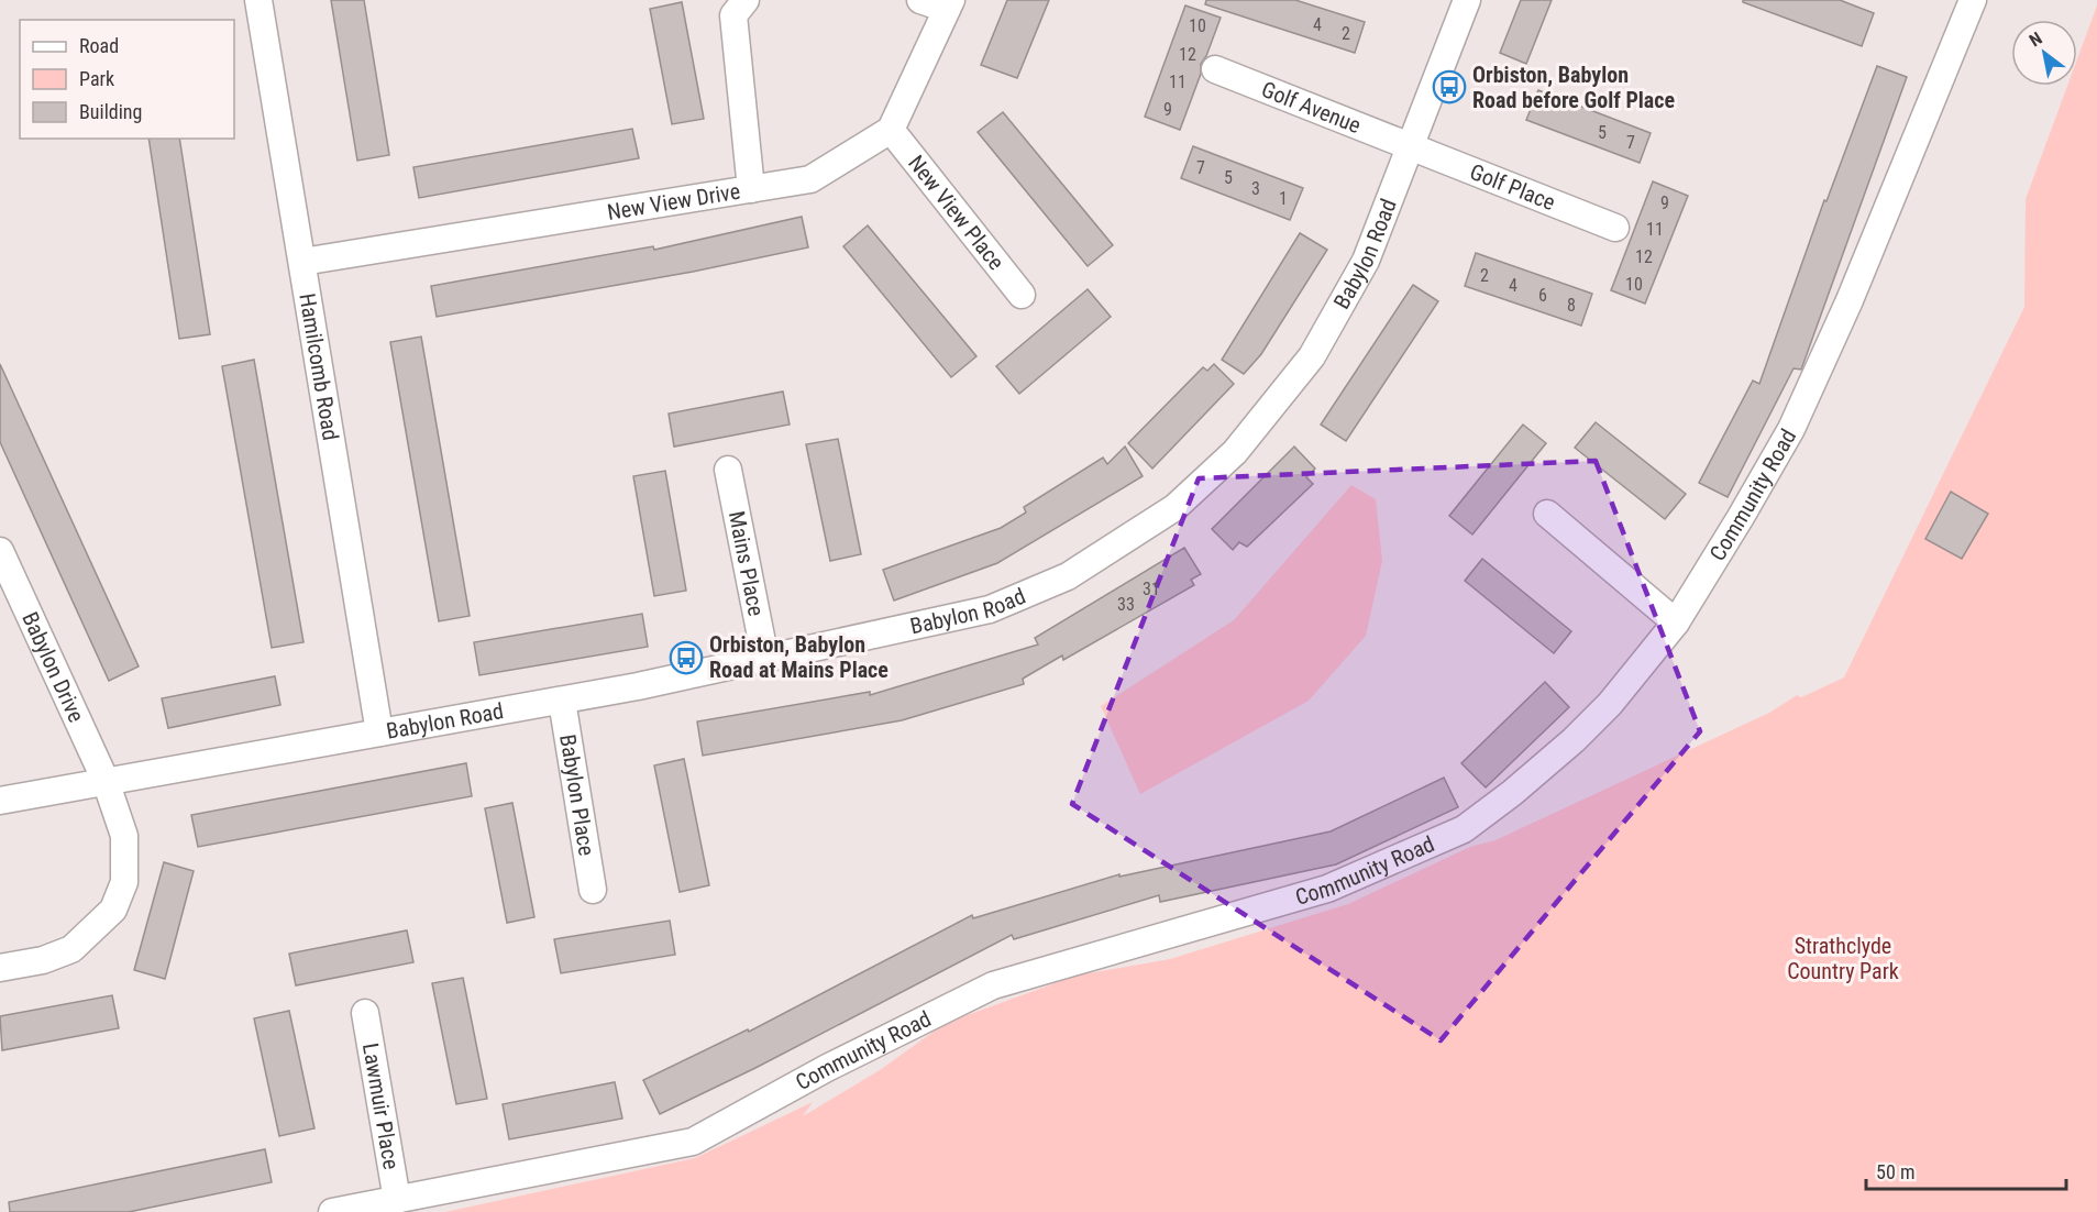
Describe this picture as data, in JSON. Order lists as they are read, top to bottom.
{
  "streets": {
    "street": [
      "Golf Avenue",
      "Golf Place",
      "New View Drive",
      "New View Place",
      "Babylon Road",
      "Hamilcomb Road",
      "Community Road",
      "Mains Place",
      "Babylon Drive",
      "Babylon Place",
      "Lawmuir Place"
    ]
  },
  "crossings": [
    ["Golf Avenue", "Golf Place"],
    ["Golf Avenue", "Babylon Road"],
    ["Golf Place", "Babylon Road"],
    ["New View Drive", "New View Place"],
    ["New View Drive", "Hamilcomb Road"],
    ["Babylon Road", "Hamilcomb Road"],
    ["Babylon Road", "Mains Place"],
    ["Babylon Road", "Babylon Drive"],
    ["Babylon Road", "Babylon Place"],
    ["Community Road", "Lawmuir Place"]
  ],
  "parks": ["Strathclyde Country Park"],
  "places": {
    "bus stop": ["Orbiston, Babylon Road before Golf Place", "Orbiston, Babylon Road at Mains Place"]
  },
  "house_numbers": [
    "4",
    "10",
    "2",
    "12",
    "11",
    "9",
    "5",
    "7",
    "7",
    "5",
    "3",
    "1",
    "9",
    "11",
    "12",
    "2",
    "10",
    "4",
    "6",
    "8",
    "31",
    "33"
  ],
  "legend": ["Road", "Park", "Building"],
  "scale_bar": "50 m",
  "north": "top left"
}
